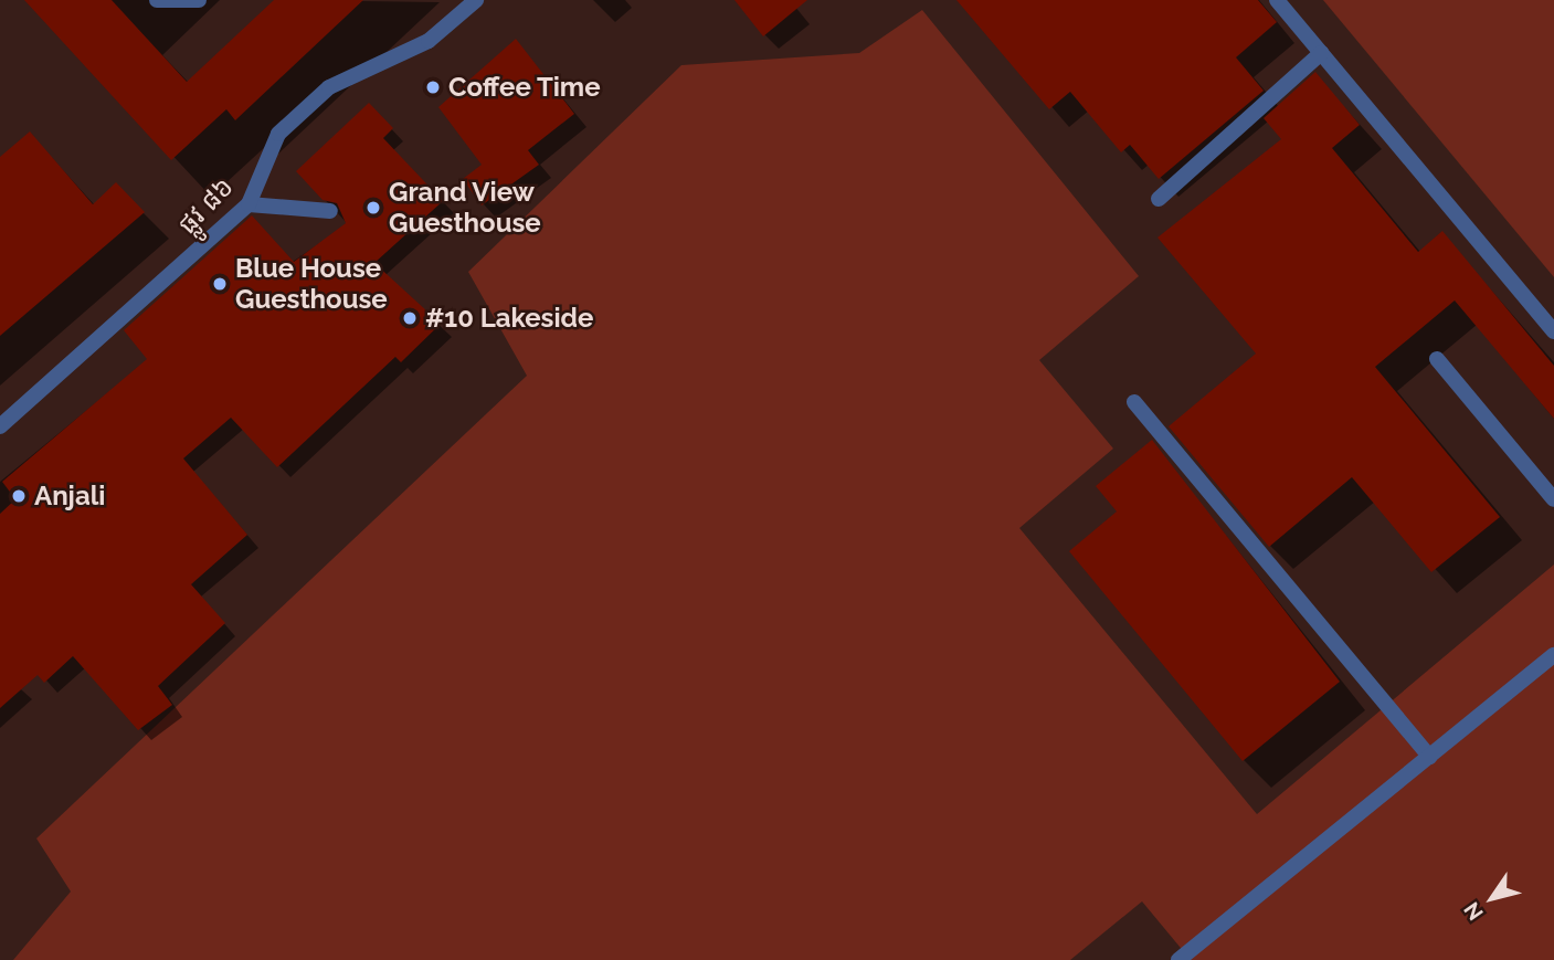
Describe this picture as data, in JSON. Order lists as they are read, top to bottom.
{
  "streets": {
    "lane": ["ផ្លូវ ៨៦"]
  },
  "places": [
    "Coffee Time",
    "Grand View Guesthouse",
    "Blue House Guesthouse",
    "#10 Lakeside",
    "Anjali"
  ],
  "north": "bottom left"
}
